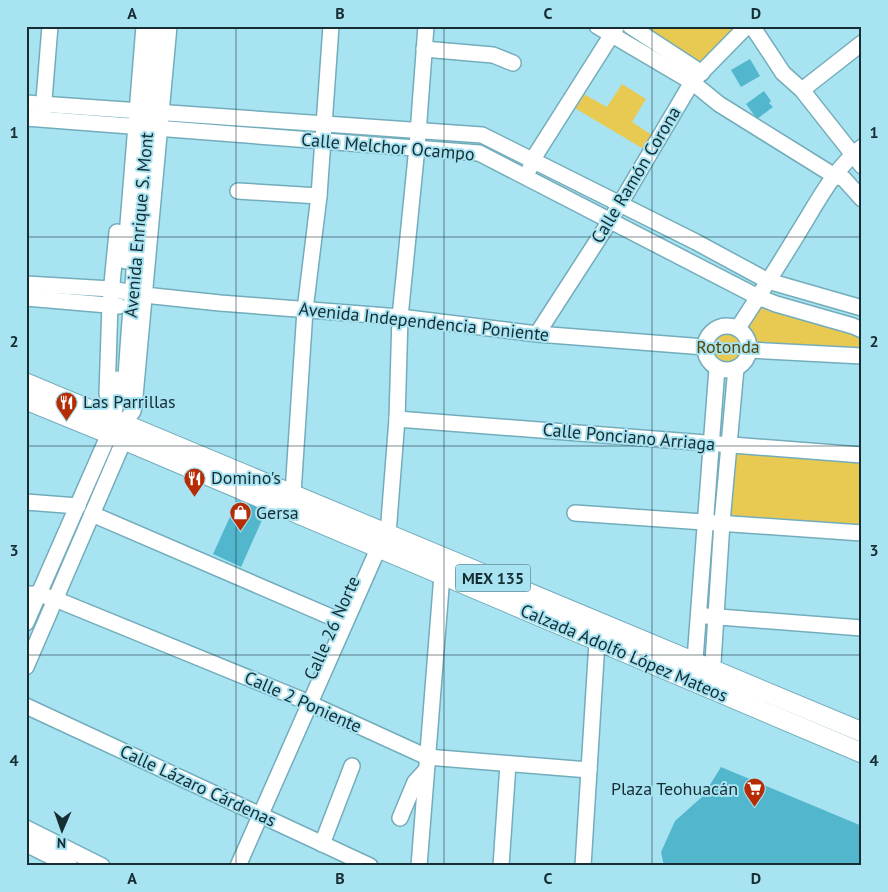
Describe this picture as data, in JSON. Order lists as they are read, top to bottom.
{
  "streets": {
    "main road": ["MEX 135", "Calzada Adolfo López Mateos"],
    "street": [
      "Calle Melchor Ocampo",
      "Calle Ramón Corona",
      "Avenida Enrique S. Mont",
      "Avenida Independencia Poniente",
      "Calle Ponciano Arriaga",
      "Calle 26 Norte",
      "Calle 2 Poniente",
      "Calle Lázaro Cárdenas"
    ]
  },
  "crossings": [
    ["Calle Melchor Ocampo", "Calle Ramón Corona"],
    ["Calle Melchor Ocampo", "Avenida Enrique S. Mont"],
    ["Calle Melchor Ocampo", "Calle 26 Norte"],
    ["Calle Ramón Corona", "Avenida Independencia Poniente"],
    ["Avenida Enrique S. Mont", "Avenida Independencia Poniente"],
    ["Avenida Enrique S. Mont", "Calzada Adolfo López Mateos"],
    ["Avenida Independencia Poniente", "Calle 26 Norte"],
    ["Calle Ponciano Arriaga", "Calle 26 Norte"],
    ["Calle 26 Norte", "Calzada Adolfo López Mateos"],
    ["Calle 26 Norte", "Calle 2 Poniente"],
    ["Calle 26 Norte", "Calle Lázaro Cárdenas"]
  ],
  "parks": ["Rotonda"],
  "places": {
    "restaurant": ["Las Parrillas", "Domino's"],
    "shop": ["Gersa"],
    "supermarket": ["Plaza Teohuacán"]
  },
  "north": "bottom",
  "grid": {
    "columns": [
      "A",
      "B",
      "C",
      "D"
    ],
    "rows": [
      "1",
      "2",
      "3",
      "4"
    ]
  }
}
